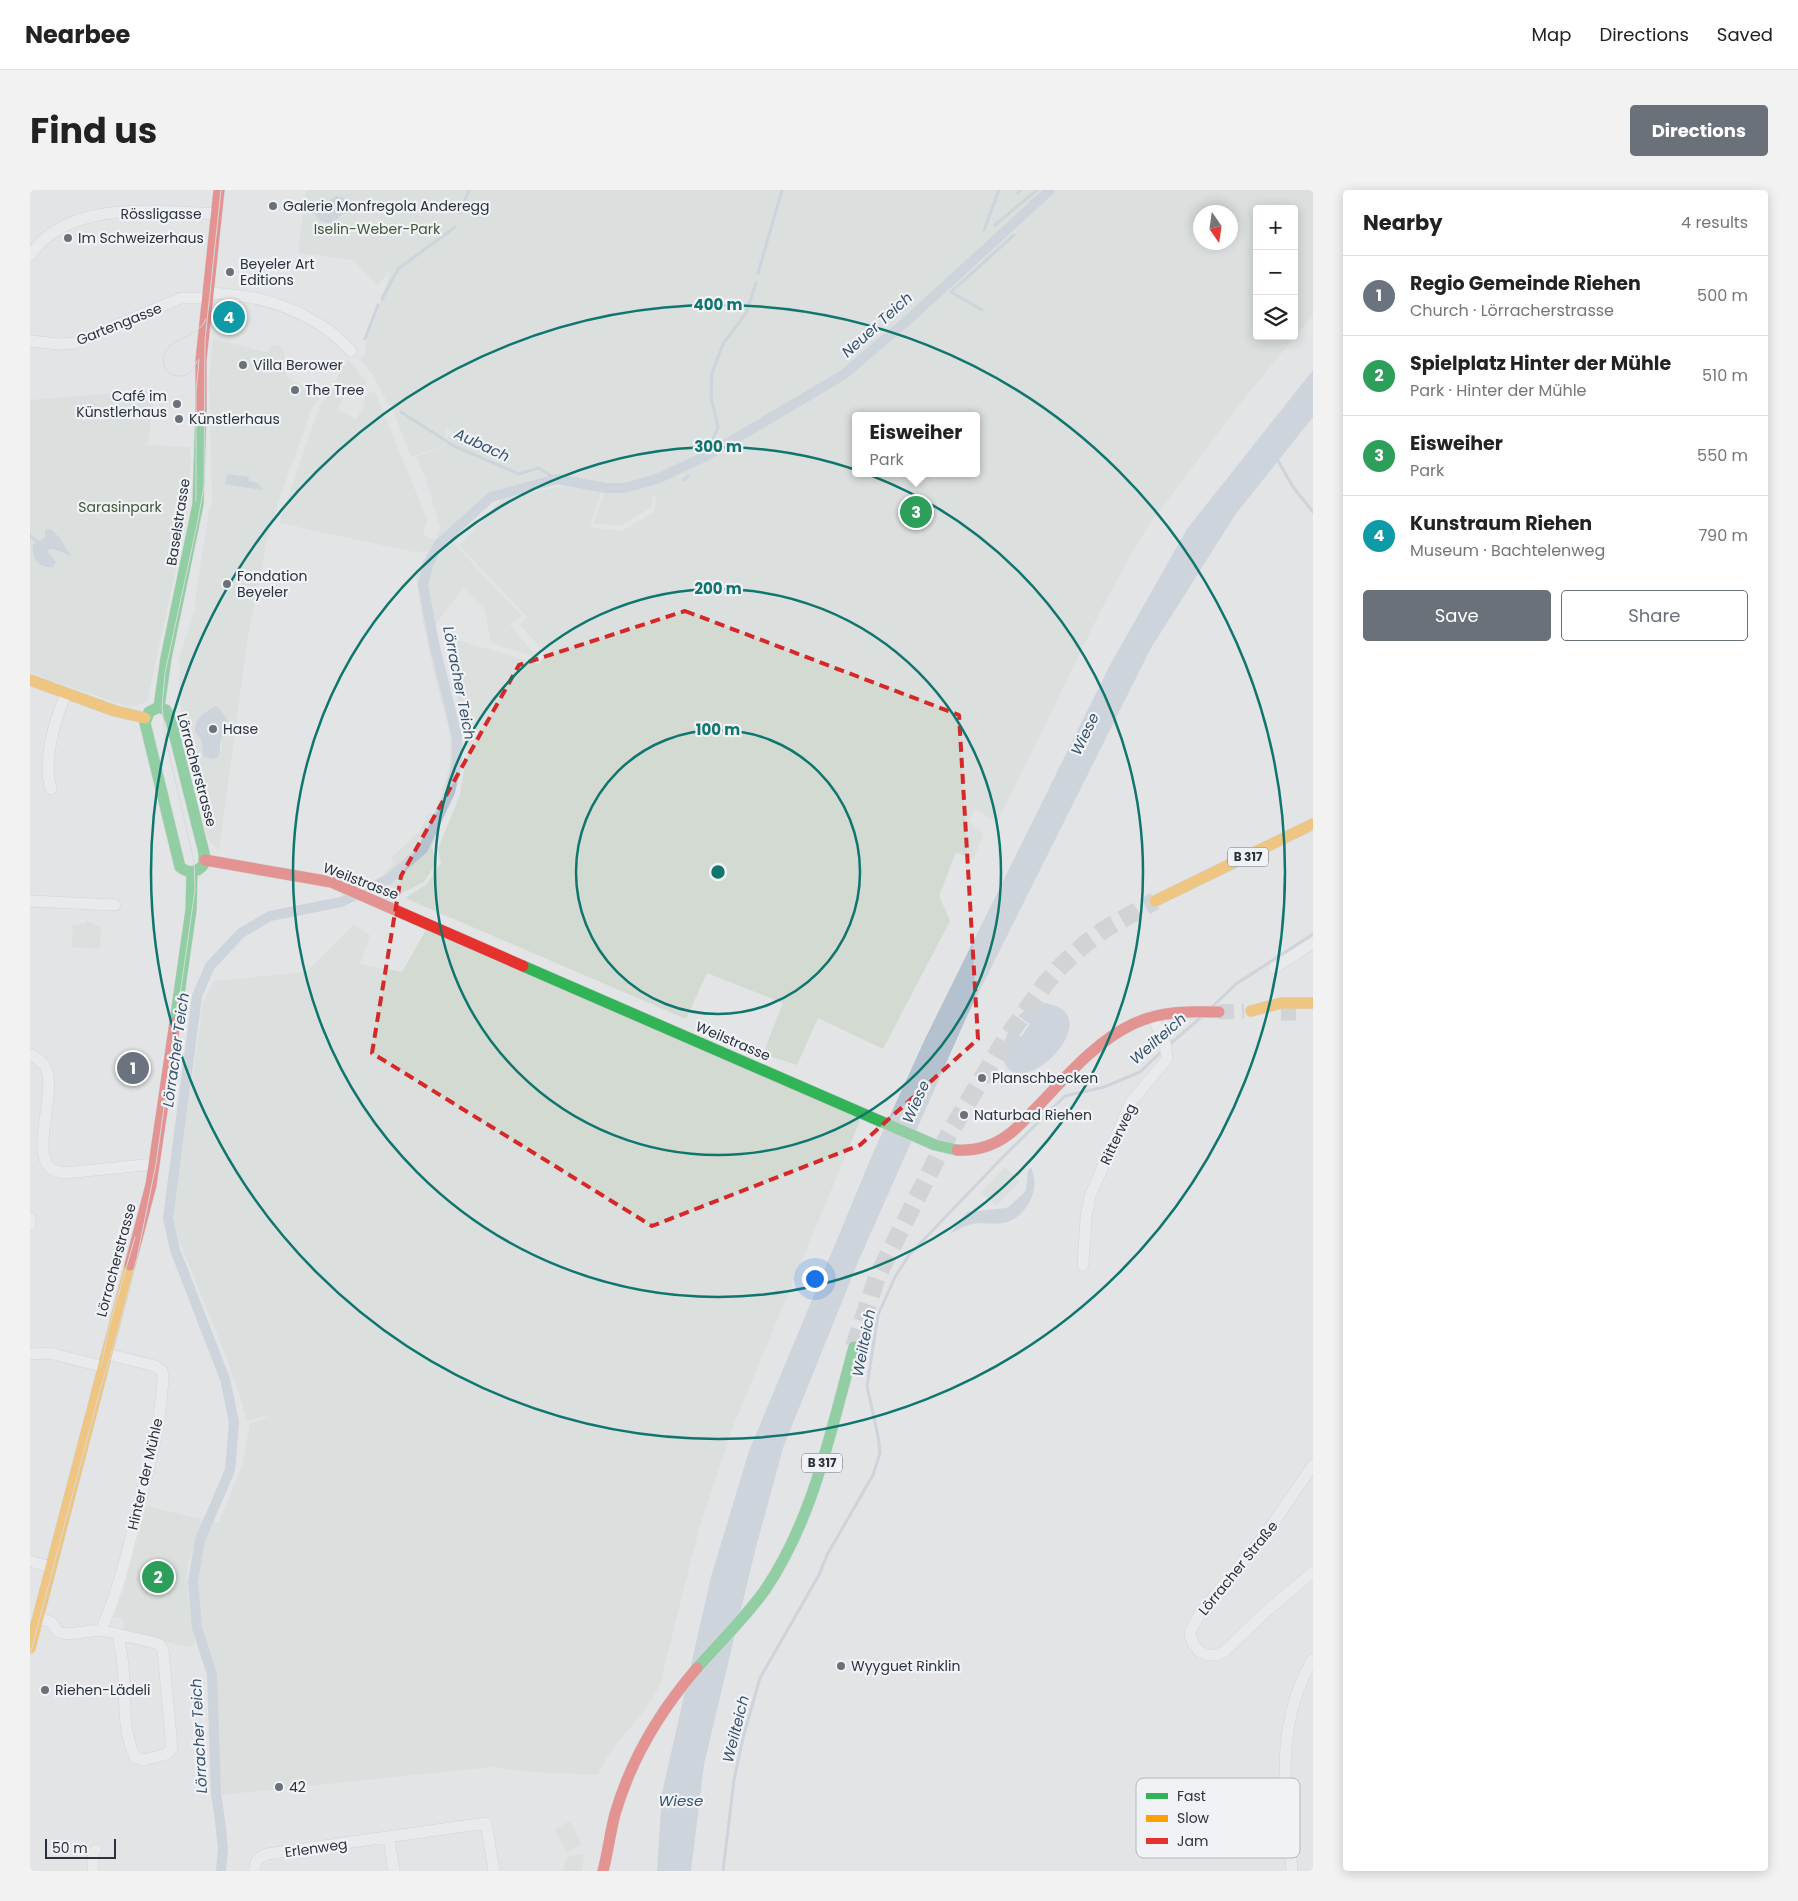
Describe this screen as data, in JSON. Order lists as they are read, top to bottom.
{
  "streets": {
    "main road": [
      "Baselstrasse",
      "Lörracherstrasse",
      "B 317",
      "Weilstrasse"
    ],
    "street": [
      "Rössligasse",
      "Gartengasse",
      "Ritterweg",
      "Hinter der Mühle",
      "Lörracher Straße",
      "Erlenweg"
    ]
  },
  "crossings": [
    ["Rössligasse", "Baselstrasse"],
    ["Gartengasse", "Baselstrasse"],
    ["Baselstrasse", "Lörracherstrasse"],
    ["Lörracherstrasse", "Weilstrasse"],
    ["Lörracherstrasse", "Hinter der Mühle"],
    ["Weilstrasse", "Ritterweg"]
  ],
  "water": [
    "Neuer Teich",
    "Aubach",
    "Lörracher Teich",
    "Wiese",
    "Weilteich"
  ],
  "parks": ["Iselin-Weber-Park", "Sarasinpark"],
  "places": [
    "Galerie Monfregola Anderegg",
    "Im Schweizerhaus",
    "Beyeler Art Editions",
    "Villa Berower",
    "The Tree",
    "Café im Künstlerhaus",
    "Künstlerhaus",
    "Fondation Beyeler",
    "Hase",
    "Planschbecken",
    "Naturbad Riehen",
    "Wyyguet Rinklin",
    "Riehen-Lädeli",
    "42"
  ],
  "legend": ["Fast", "Slow", "Jam"],
  "scale_bar": "50 m",
  "north": "bottom",
  "page": {
    "header": "Nearbee",
    "nav": ["Map", "Directions", "Saved"],
    "title": "Find us",
    "buttons": [
      "Directions",
      ["Save", "Share"]
    ],
    "heading": ["Nearby", "4 results"],
    "map_buttons": ["+", "−"],
    "list": [
      {
        "mark": "1",
        "name": "Regio Gemeinde Riehen",
        "note": "Church · Lörracherstrasse",
        "value": "500 m"
      },
      {
        "mark": "2",
        "name": "Spielplatz Hinter der Mühle",
        "note": "Park · Hinter der Mühle",
        "value": "510 m"
      },
      {
        "mark": "3",
        "name": "Eisweiher",
        "note": "Park",
        "value": "550 m"
      },
      {
        "mark": "4",
        "name": "Kunstraum Riehen",
        "note": "Museum · Bachtelenweg",
        "value": "790 m"
      }
    ],
    "pins": [
      "4",
      "3",
      "1",
      "2"
    ],
    "popup": ["Eisweiher", "Park"],
    "scale": "50 m"
  },
  "rings": [
    "400 m",
    "300 m",
    "200 m",
    "100 m"
  ]
}
